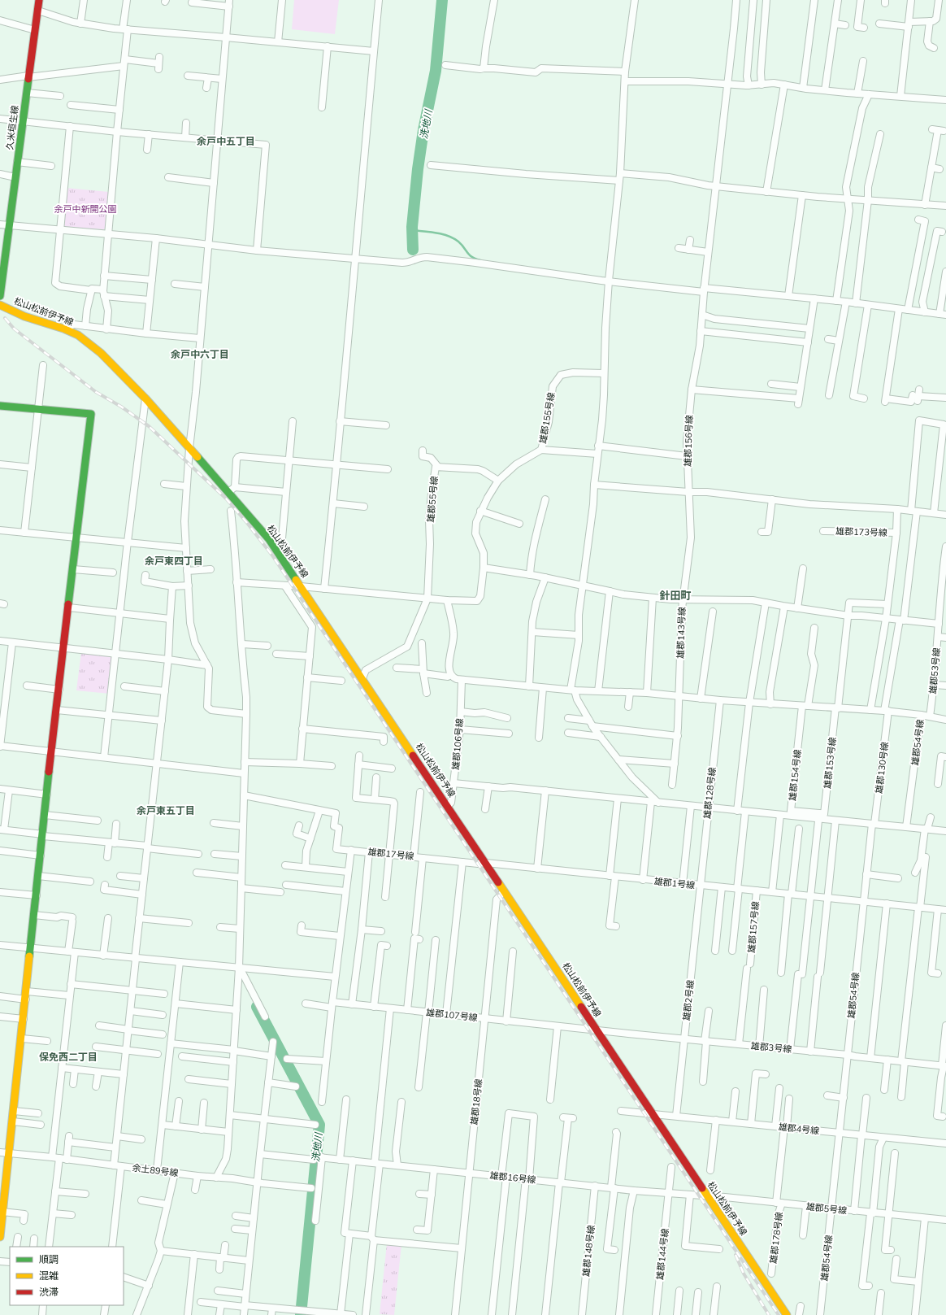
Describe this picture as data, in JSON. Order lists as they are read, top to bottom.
{
  "streets": {
    "main road": ["久米垣生線", "松山松前伊予線"],
    "street": [
      "雄郡155号線",
      "雄郡156号線",
      "雄郡55号線",
      "雄郡173号線",
      "雄郡143号線",
      "雄郡53号線",
      "雄郡54号線",
      "雄郡106号線",
      "雄郡153号線",
      "雄郡130号線",
      "雄郡154号線",
      "雄郡128号線",
      "雄郡17号線",
      "雄郡1号線",
      "雄郡157号線",
      "雄郡2号線",
      "雄郡107号線",
      "雄郡3号線",
      "雄郡18号線",
      "雄郡4号線",
      "余土89号線",
      "雄郡16号線",
      "雄郡5号線",
      "雄郡178号線",
      "雄郡148号線",
      "雄郡144号線"
    ]
  },
  "crossings": [
    ["松山松前伊予線", "雄郡55号線"],
    ["松山松前伊予線", "雄郡106号線"],
    ["松山松前伊予線", "雄郡17号線"],
    ["松山松前伊予線", "雄郡1号線"],
    ["松山松前伊予線", "雄郡107号線"],
    ["松山松前伊予線", "雄郡3号線"],
    ["松山松前伊予線", "雄郡18号線"],
    ["松山松前伊予線", "雄郡4号線"],
    ["松山松前伊予線", "雄郡16号線"],
    ["松山松前伊予線", "雄郡5号線"],
    ["雄郡156号線", "雄郡143号線"],
    ["雄郡54号線", "雄郡130号線"],
    ["雄郡54号線", "雄郡1号線"],
    ["雄郡54号線", "雄郡3号線"],
    ["雄郡54号線", "雄郡4号線"],
    ["雄郡54号線", "雄郡5号線"],
    ["雄郡153号線", "雄郡154号線"],
    ["雄郡128号線", "雄郡1号線"],
    ["雄郡128号線", "雄郡2号線"],
    ["雄郡17号線", "雄郡1号線"],
    ["雄郡1号線", "雄郡157号線"],
    ["雄郡1号線", "雄郡2号線"],
    ["雄郡157号線", "雄郡3号線"],
    ["雄郡2号線", "雄郡3号線"],
    ["雄郡2号線", "雄郡4号線"],
    ["雄郡107号線", "雄郡3号線"],
    ["雄郡107号線", "雄郡18号線"],
    ["雄郡18号線", "雄郡16号線"],
    ["雄郡4号線", "雄郡178号線"],
    ["雄郡16号線", "雄郡5号線"],
    ["雄郡16号線", "雄郡148号線"],
    ["雄郡16号線", "雄郡144号線"],
    ["雄郡5号線", "雄郡178号線"]
  ],
  "districts": [
    "余戸中五丁目",
    "余戸中六丁目",
    "余戸東四丁目",
    "針田町",
    "余戸東五丁目",
    "保免西二丁目"
  ],
  "water": ["洗地川"],
  "parks": ["余戸中新開公園"],
  "legend": ["順調", "混雑", "渋滞"]
}
